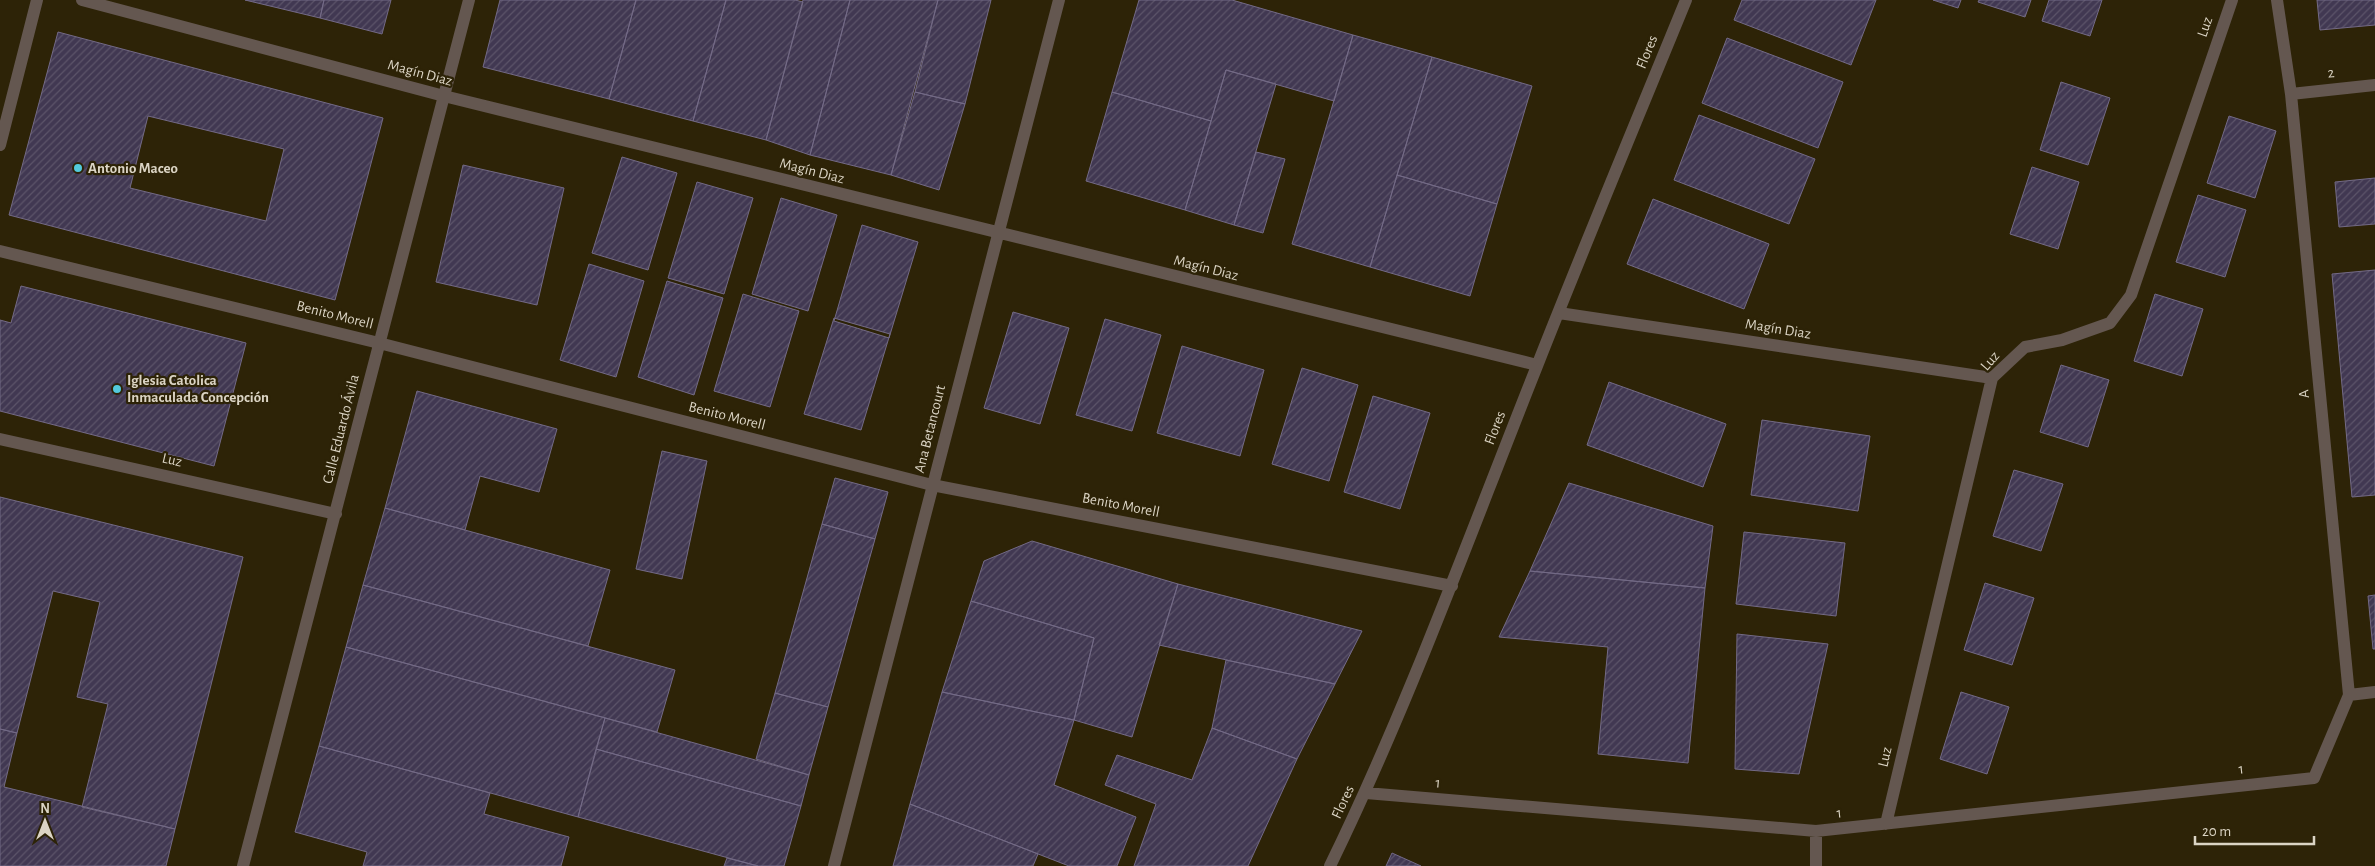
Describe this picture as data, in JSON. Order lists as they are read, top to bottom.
{
  "streets": {
    "street": [
      "Luz",
      "Flores",
      "Magín Diaz",
      "2",
      "Benito Morell",
      "A",
      "Calle Eduardo Ávila",
      "Ana Betancourt",
      "1"
    ]
  },
  "crossings": [
    ["Luz", "Magín Diaz"],
    ["Luz", "Calle Eduardo Ávila"],
    ["Luz", "1"],
    ["Flores", "Magín Diaz"],
    ["Flores", "Benito Morell"],
    ["Flores", "1"],
    ["Magín Diaz", "Calle Eduardo Ávila"],
    ["Magín Diaz", "Ana Betancourt"],
    ["2", "A"],
    ["Benito Morell", "Calle Eduardo Ávila"],
    ["Benito Morell", "Ana Betancourt"],
    ["A", "1"]
  ],
  "places": ["Antonio Maceo", "Iglesia Catolica Inmaculada Concepción"],
  "scale_bar": "20 m",
  "north": "top"
}
